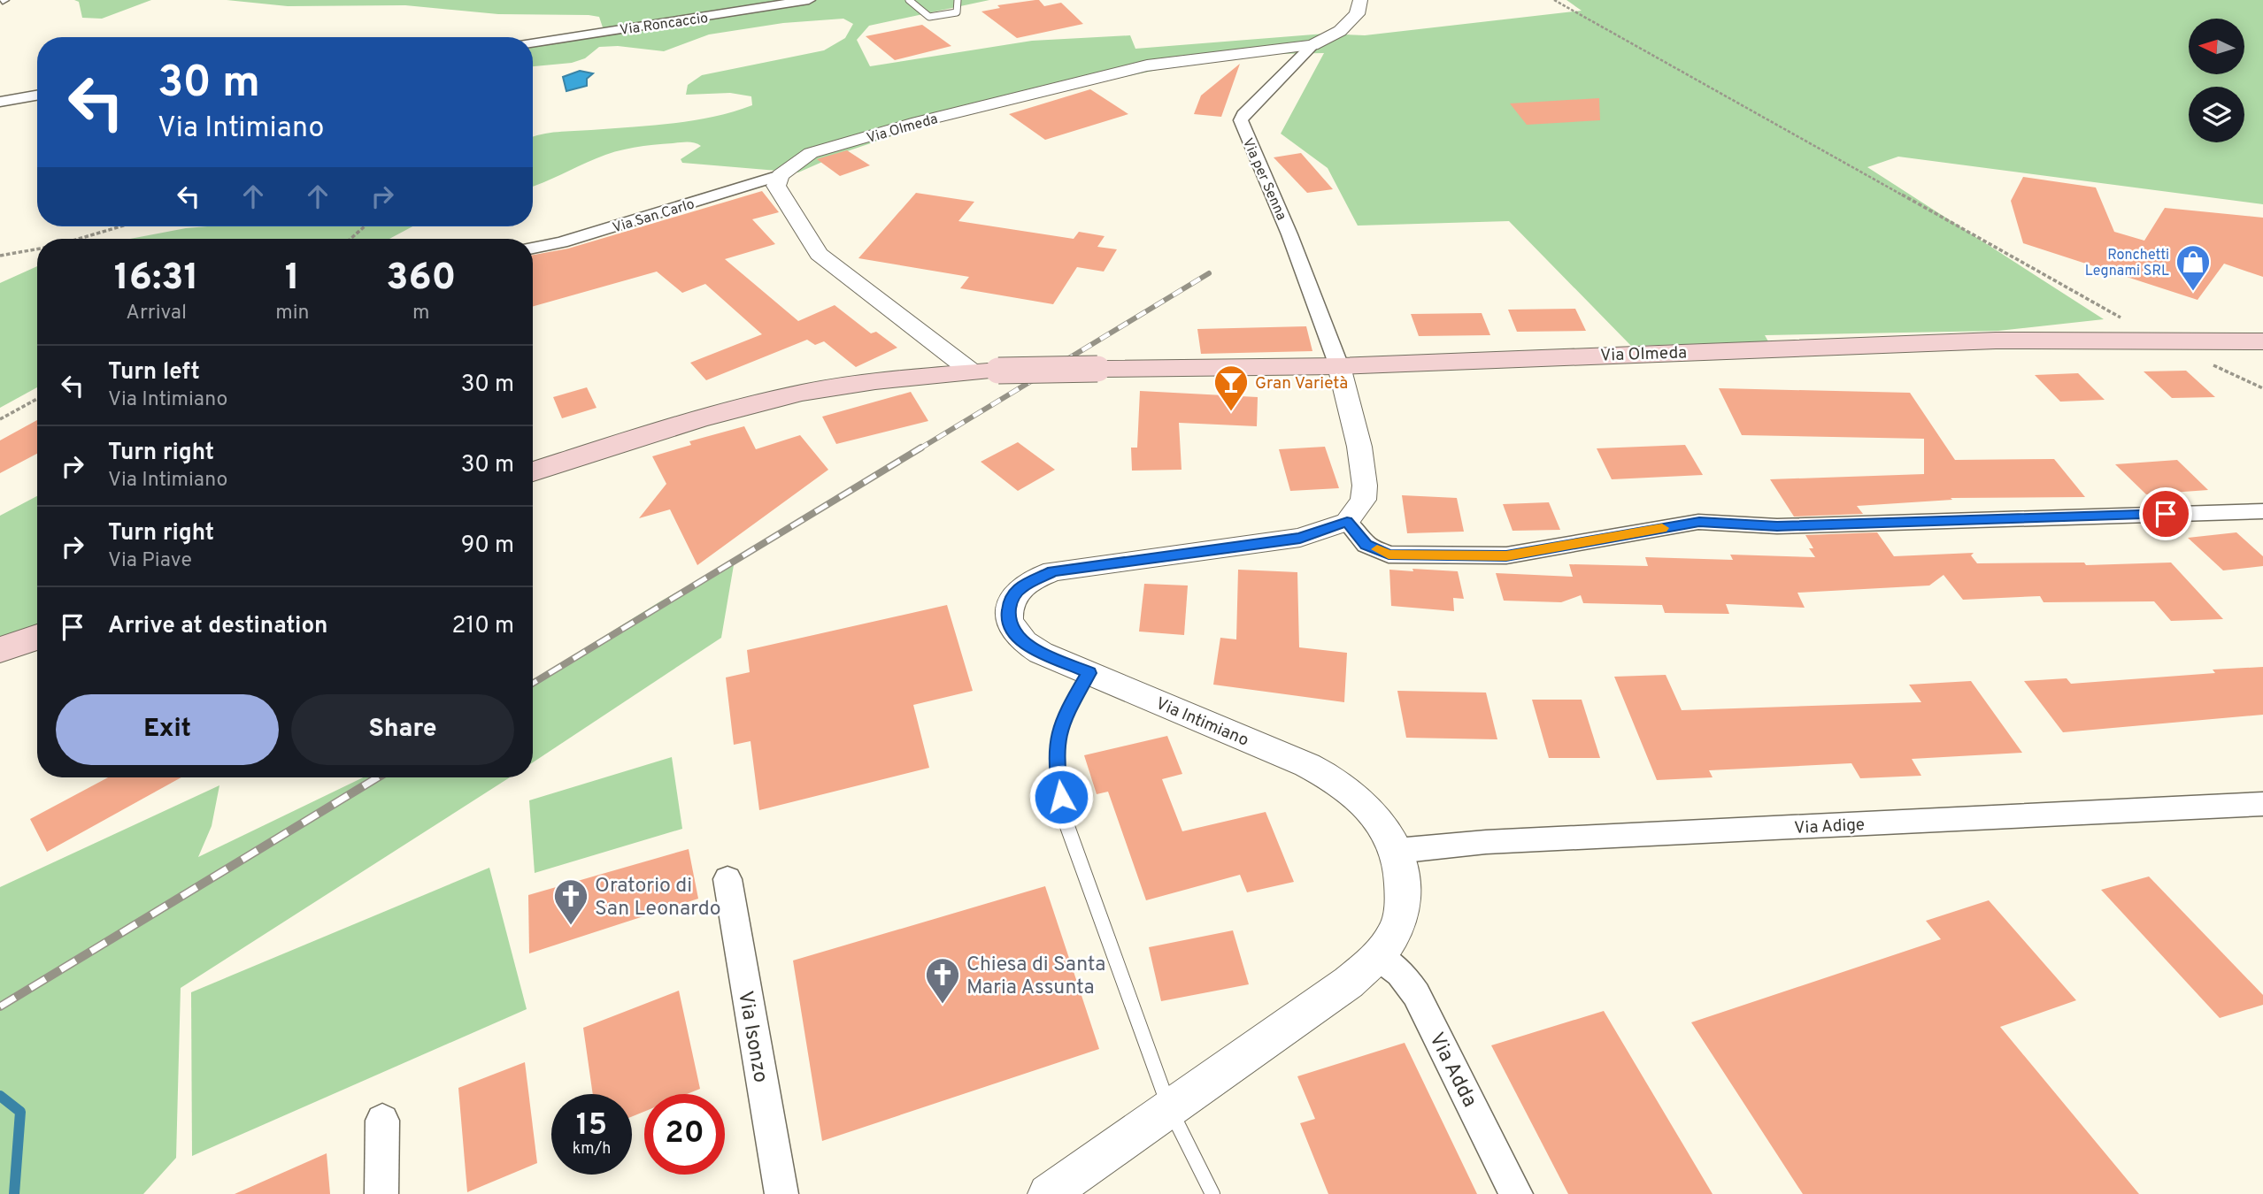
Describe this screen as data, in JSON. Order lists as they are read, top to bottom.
{
  "streets": {
    "main road": ["Via Olmeda"],
    "street": [
      "Via Roncaccio",
      "Via per Senna",
      "Via San Carlo",
      "Via Intimiano",
      "Via Adige",
      "Via Isonzo",
      "Via Adda"
    ]
  },
  "crossings": [
    ["Via Olmeda", "Via per Senna"],
    ["Via Olmeda", "Via San Carlo"],
    ["Via Intimiano", "Via Adige"],
    ["Via Intimiano", "Via Adda"]
  ],
  "places": {
    "shop": ["Ronchetti Legnami SRL"],
    "bar": ["Gran Varietà"],
    "church": ["Oratorio di San Leonardo", "Chiesa di Santa Maria Assunta"]
  },
  "north": "left",
  "page": {
    "turn": ["30 m", "Via Intimiano"],
    "eta": [
      "16:31",
      "Arrival",
      "1",
      "min",
      "360",
      "m"
    ],
    "list": [
      {
        "name": "Turn left",
        "note": "Via Intimiano",
        "value": "30 m"
      },
      {
        "name": "Turn right",
        "note": "Via Intimiano",
        "value": "30 m"
      },
      {
        "name": "Turn right",
        "note": "Via Piave",
        "value": "90 m"
      },
      {
        "name": "Arrive at destination",
        "value": "210 m"
      }
    ],
    "buttons": ["Exit", "Share"],
    "speed": "15 km/h",
    "limit": "20"
  }
}
